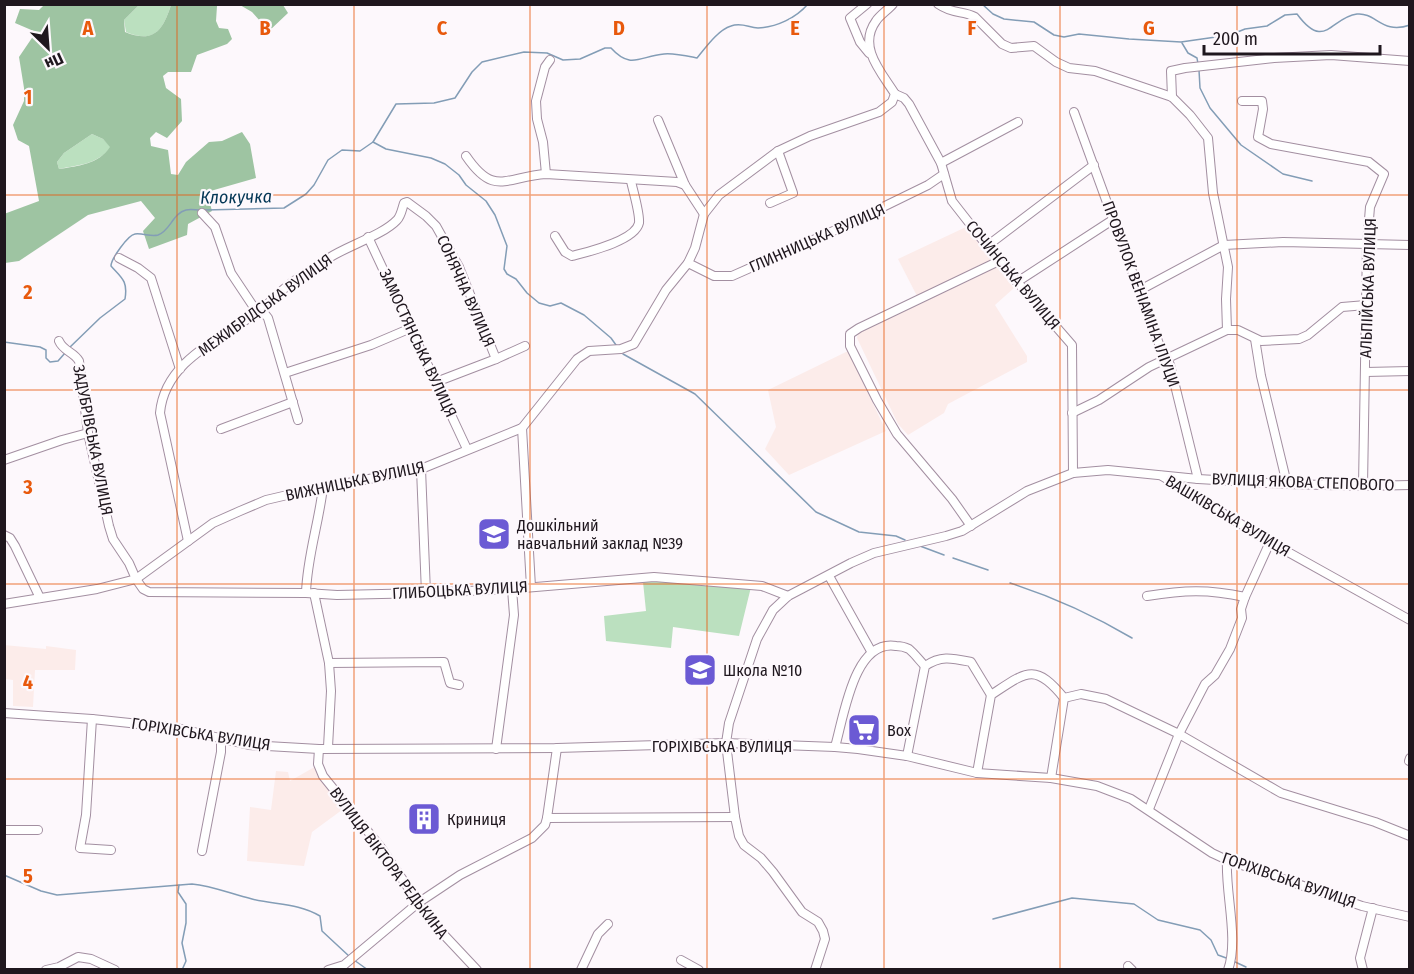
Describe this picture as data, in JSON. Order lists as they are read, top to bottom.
{
  "streets": {
    "street": [
      "ГЛИННИЦЬКА ВУЛИЦЯ",
      "СОЧИНСЬКА ВУЛИЦЯ",
      "АЛЬПІЙСЬКА ВУЛИЦЯ",
      "СОНЯЧНА ВУЛИЦЯ",
      "ПРОВУЛОК ВЕНІАМІНА ІЛІУЦИ",
      "МЕЖИБРІДСЬКА ВУЛИЦЯ",
      "ЗАМОСТЯНСЬКА ВУЛИЦЯ",
      "ЗАДУБРІВСЬКА ВУЛИЦЯ",
      "ВИЖНИЦЬКА ВУЛИЦЯ",
      "ВУЛИЦЯ ЯКОВА СТЕПОВОГО",
      "ВАШКІВСЬКА ВУЛИЦЯ",
      "ГЛИБОЦЬКА ВУЛИЦЯ",
      "ГОРІХІВСЬКА ВУЛИЦЯ",
      "ВУЛИЦЯ ВІКТОРА РЕДЬКИНА"
    ]
  },
  "crossings": [
    ["ГЛИННИЦЬКА ВУЛИЦЯ", "СОЧИНСЬКА ВУЛИЦЯ"],
    ["СОЧИНСЬКА ВУЛИЦЯ", "ВАШКІВСЬКА ВУЛИЦЯ"],
    ["АЛЬПІЙСЬКА ВУЛИЦЯ", "ВУЛИЦЯ ЯКОВА СТЕПОВОГО"],
    ["СОНЯЧНА ВУЛИЦЯ", "МЕЖИБРІДСЬКА ВУЛИЦЯ"],
    ["СОНЯЧНА ВУЛИЦЯ", "ЗАМОСТЯНСЬКА ВУЛИЦЯ"],
    ["ПРОВУЛОК ВЕНІАМІНА ІЛІУЦИ", "ВУЛИЦЯ ЯКОВА СТЕПОВОГО"],
    ["МЕЖИБРІДСЬКА ВУЛИЦЯ", "ЗАМОСТЯНСЬКА ВУЛИЦЯ"],
    ["МЕЖИБРІДСЬКА ВУЛИЦЯ", "ВИЖНИЦЬКА ВУЛИЦЯ"],
    ["ЗАМОСТЯНСЬКА ВУЛИЦЯ", "ВИЖНИЦЬКА ВУЛИЦЯ"],
    ["ЗАДУБРІВСЬКА ВУЛИЦЯ", "ВИЖНИЦЬКА ВУЛИЦЯ"],
    ["ЗАДУБРІВСЬКА ВУЛИЦЯ", "ГЛИБОЦЬКА ВУЛИЦЯ"],
    ["ВИЖНИЦЬКА ВУЛИЦЯ", "ГЛИБОЦЬКА ВУЛИЦЯ"],
    ["ВУЛИЦЯ ЯКОВА СТЕПОВОГО", "ВАШКІВСЬКА ВУЛИЦЯ"],
    ["ВАШКІВСЬКА ВУЛИЦЯ", "ГЛИБОЦЬКА ВУЛИЦЯ"],
    ["ВАШКІВСЬКА ВУЛИЦЯ", "ГОРІХІВСЬКА ВУЛИЦЯ"],
    ["ГОРІХІВСЬКА ВУЛИЦЯ", "ВУЛИЦЯ ВІКТОРА РЕДЬКИНА"]
  ],
  "water": ["Клокучка"],
  "places": {
    "school or university": ["Дошкільний навчальний заклад №39", "Школа №10"],
    "supermarket": ["Box"],
    "building": ["Криниця"]
  },
  "scale_bar": "200 m",
  "north": "bottom right",
  "grid": {
    "columns": [
      "A",
      "B",
      "C",
      "D",
      "E",
      "F",
      "G"
    ],
    "rows": [
      "1",
      "2",
      "3",
      "4",
      "5"
    ]
  }
}
